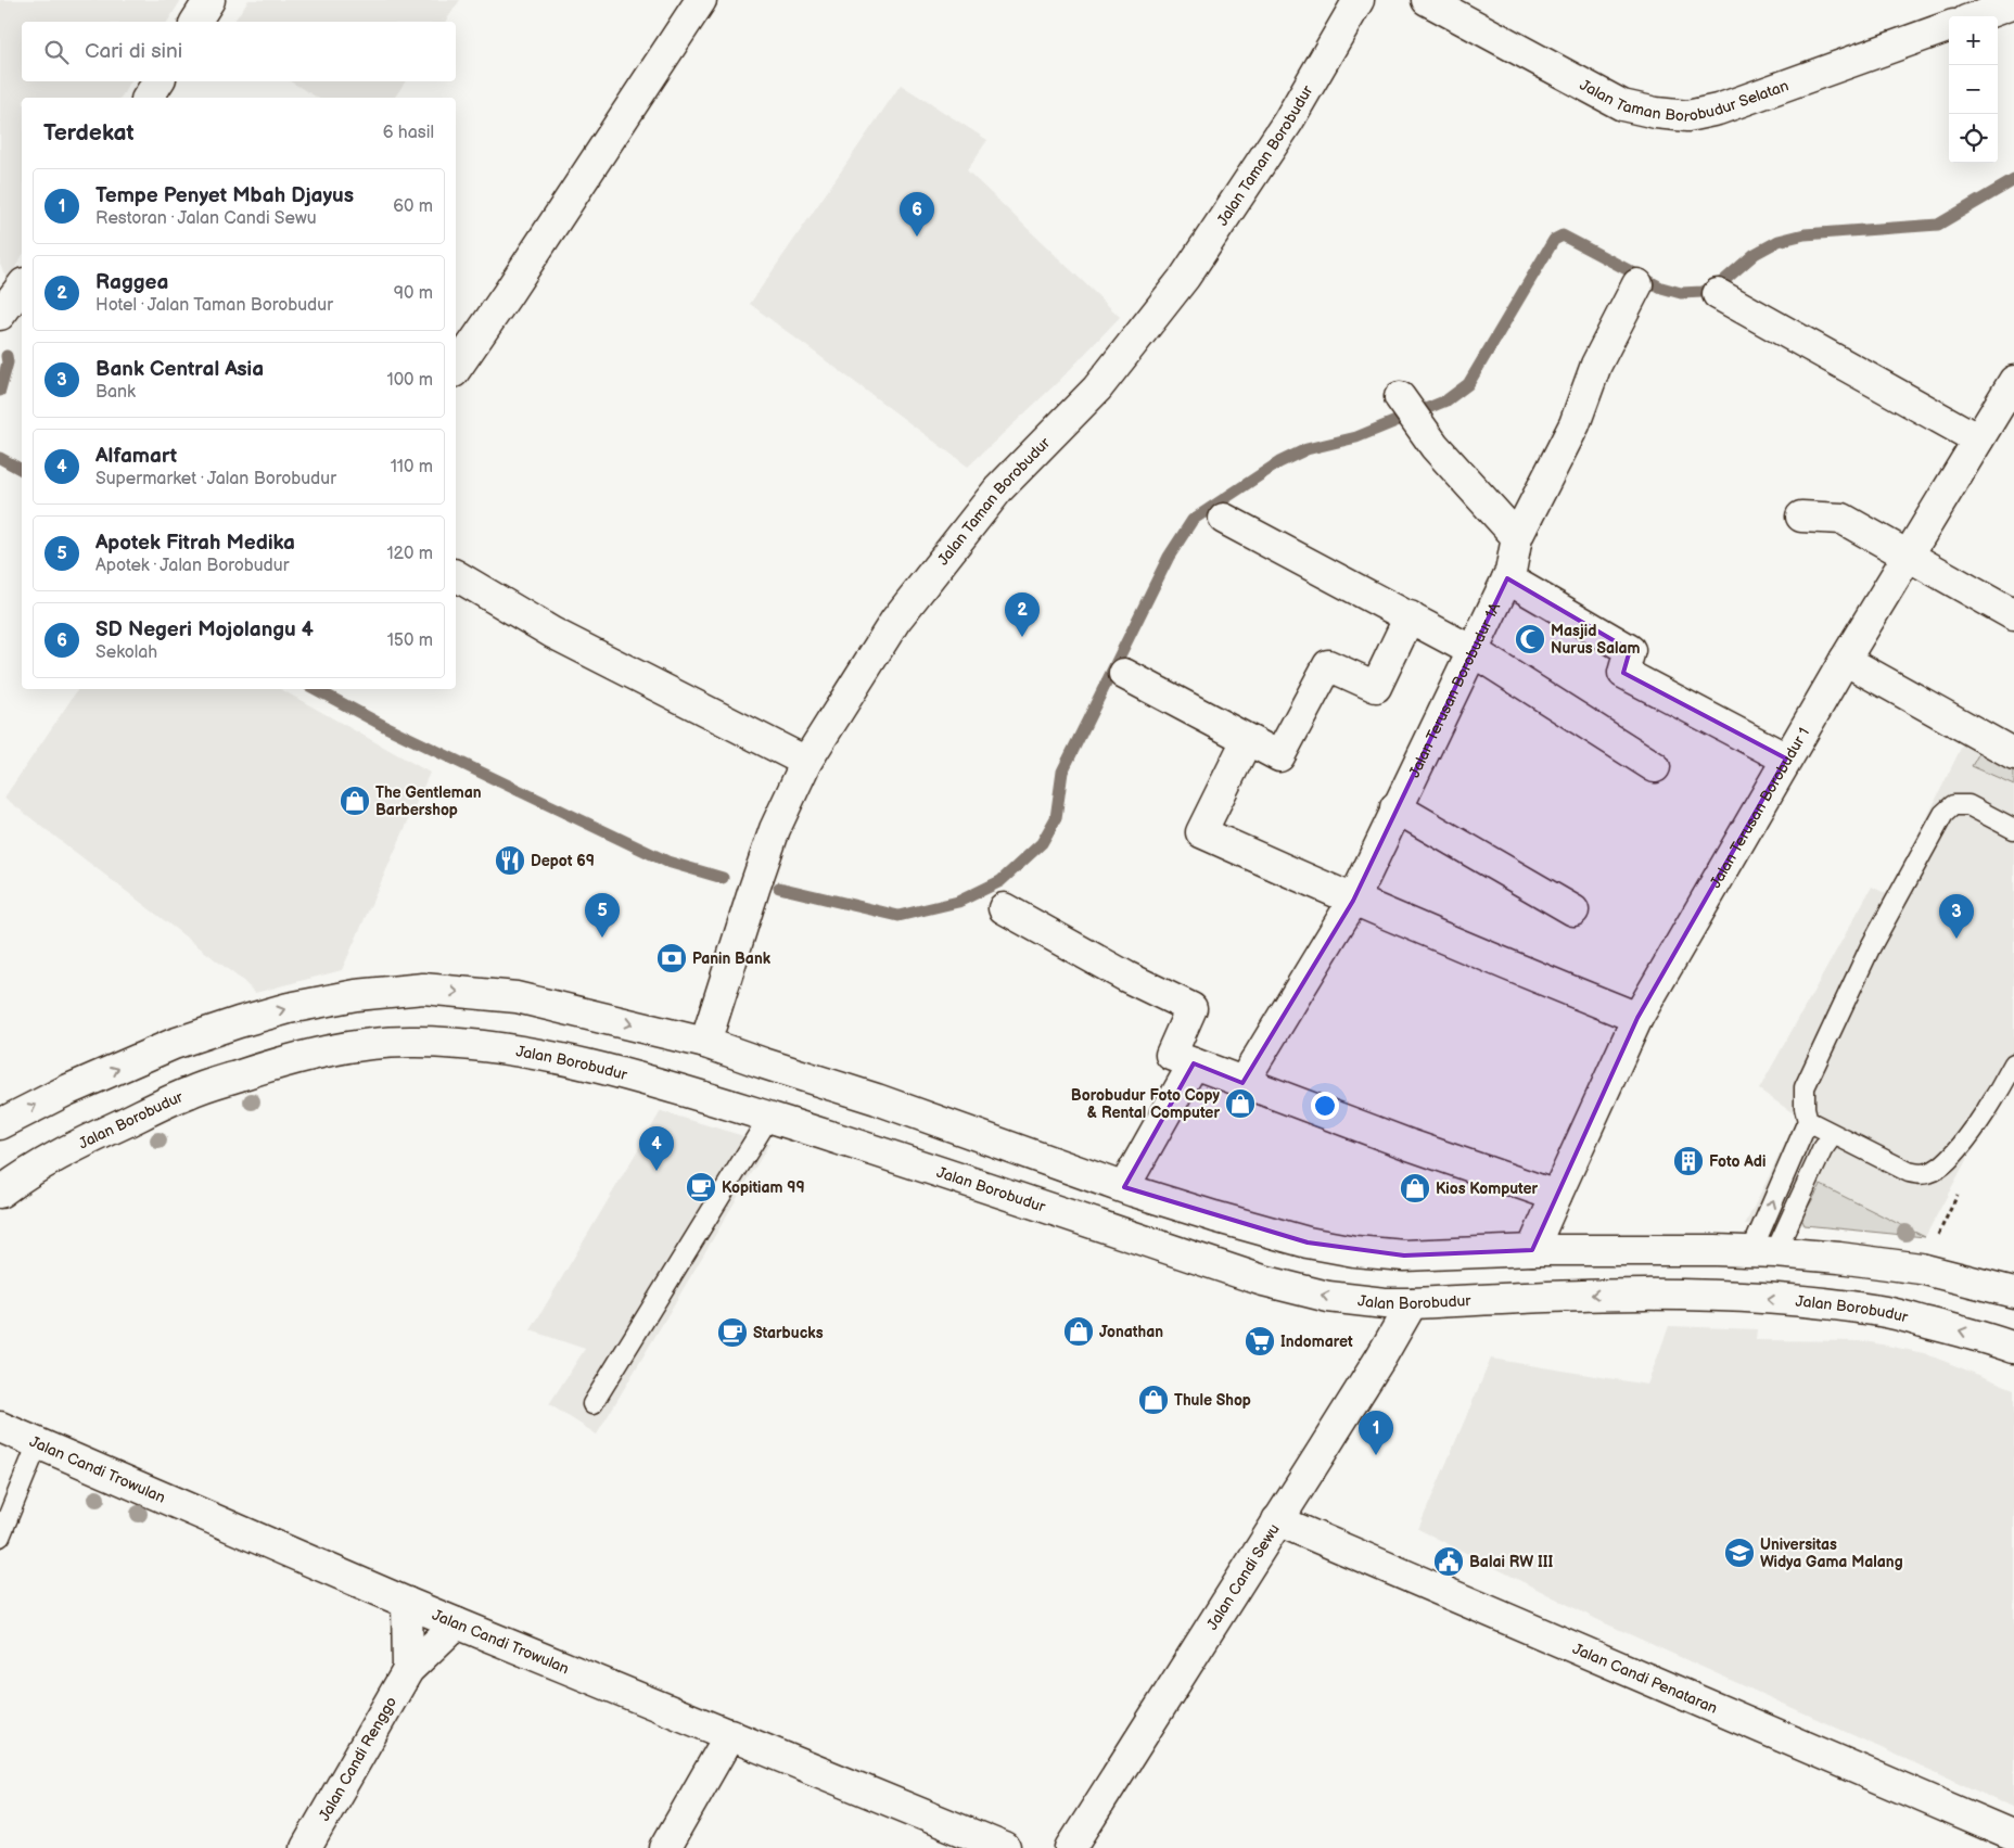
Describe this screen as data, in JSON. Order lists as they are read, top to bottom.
{
  "streets": {
    "street": [
      "Jalan Taman Borobudur Selatan",
      "Jalan Taman Borobudur",
      "Jalan Terusan Borobudur 1A",
      "Jalan Terusan Borobudur 1",
      "Jalan Borobudur",
      "Jalan Candi Trowulan",
      "Jalan Candi Sewu",
      "Jalan Candi Penataran",
      "Jalan Candi Renggo"
    ]
  },
  "crossings": [
    ["Jalan Borobudur", "Jalan Candi Sewu"],
    ["Jalan Candi Trowulan", "Jalan Candi Renggo"],
    ["Jalan Candi Sewu", "Jalan Candi Penataran"]
  ],
  "places": {
    "mosque": ["Masjid Nurus Salam"],
    "shop": [
      "The Gentleman Barbershop",
      "Borobudur Foto Copy & Rental Computer",
      "Kios Komputer",
      "Jonathan",
      "Thule Shop"
    ],
    "restaurant": ["Depot 69"],
    "bank": ["Panin Bank"],
    "building": ["Foto Adi"],
    "cafe": ["Kopitiam 99", "Starbucks"],
    "supermarket": ["Indomaret"],
    "school or university": ["Universitas Widya Gama Malang"],
    "public building": ["Balai RW III"]
  },
  "page": {
    "map_buttons": ["+", "−"],
    "search": "Cari di sini",
    "heading": ["Terdekat", "6 hasil"],
    "list": [
      {
        "mark": "1",
        "name": "Tempe Penyet Mbah Djayus",
        "note": "Restoran · Jalan Candi Sewu",
        "value": "60 m"
      },
      {
        "mark": "2",
        "name": "Raggea",
        "note": "Hotel · Jalan Taman Borobudur",
        "value": "90 m"
      },
      {
        "mark": "3",
        "name": "Bank Central Asia",
        "note": "Bank",
        "value": "100 m"
      },
      {
        "mark": "4",
        "name": "Alfamart",
        "note": "Supermarket · Jalan Borobudur",
        "value": "110 m"
      },
      {
        "mark": "5",
        "name": "Apotek Fitrah Medika",
        "note": "Apotek · Jalan Borobudur",
        "value": "120 m"
      },
      {
        "mark": "6",
        "name": "SD Negeri Mojolangu 4",
        "note": "Sekolah",
        "value": "150 m"
      }
    ],
    "pins": [
      "6",
      "2",
      "5",
      "3",
      "4",
      "1"
    ]
  }
}
